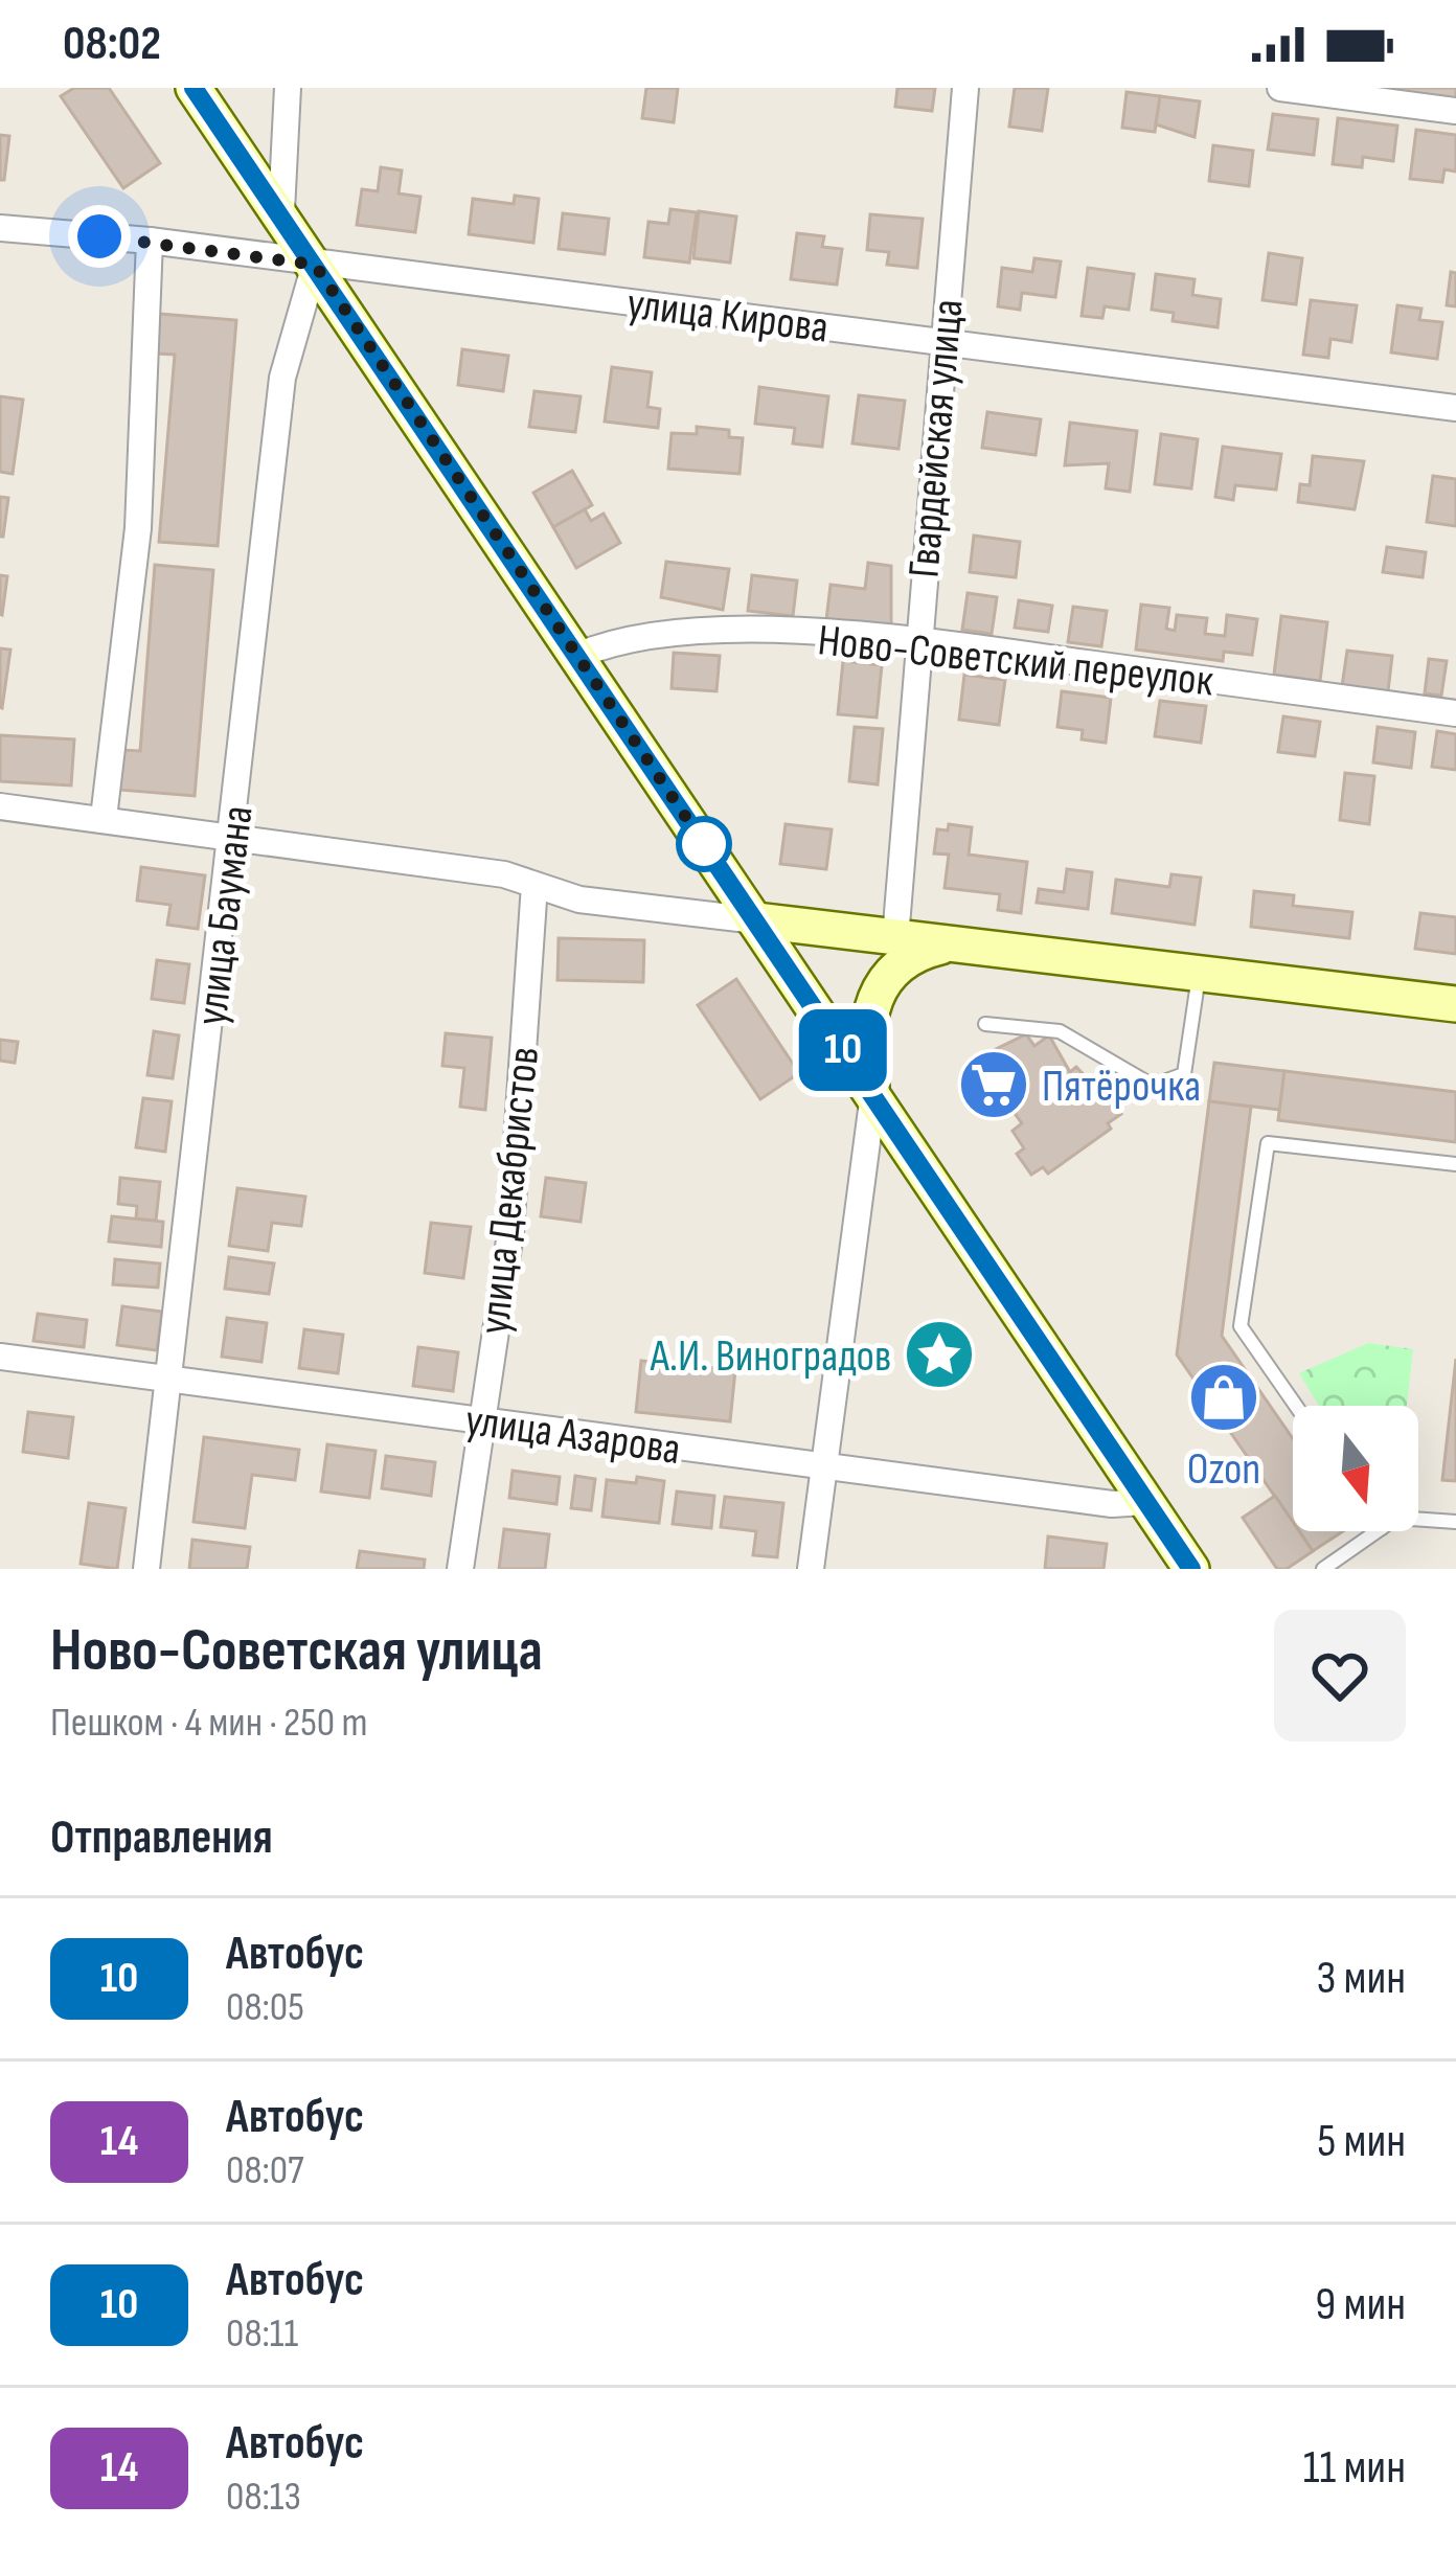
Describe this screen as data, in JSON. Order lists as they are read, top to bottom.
{
  "streets": {
    "street": [
      "улица Кирова",
      "Гвардейская улица",
      "Ново-Советский переулок",
      "улица Баумана",
      "улица Декабристов",
      "улица Азарова"
    ]
  },
  "crossings": [
    ["улица Кирова", "Гвардейская улица"],
    ["улица Кирова", "улица Баумана"],
    ["Гвардейская улица", "Ново-Советский переулок"],
    ["улица Баумана", "улица Азарова"],
    ["улица Декабристов", "улица Азарова"]
  ],
  "places": {
    "supermarket": ["Пятёрочка"],
    "place": ["А.И. Виноградов"],
    "shop": ["Ozon"]
  },
  "lines": ["bus line 10"],
  "north": "bottom",
  "page": {
    "status": "08:02",
    "on_map": "10",
    "heading": [
      ["Ново-Советская улица", "Пешком · 4 мин · 250 m"],
      "Отправления"
    ],
    "list": [
      {
        "mark": "10",
        "name": "Автобус",
        "note": "08:05",
        "value": "3 мин"
      },
      {
        "mark": "14",
        "name": "Автобус",
        "note": "08:07",
        "value": "5 мин"
      },
      {
        "mark": "10",
        "name": "Автобус",
        "note": "08:11",
        "value": "9 мин"
      },
      {
        "mark": "14",
        "name": "Автобус",
        "note": "08:13",
        "value": "11 мин"
      }
    ]
  }
}
